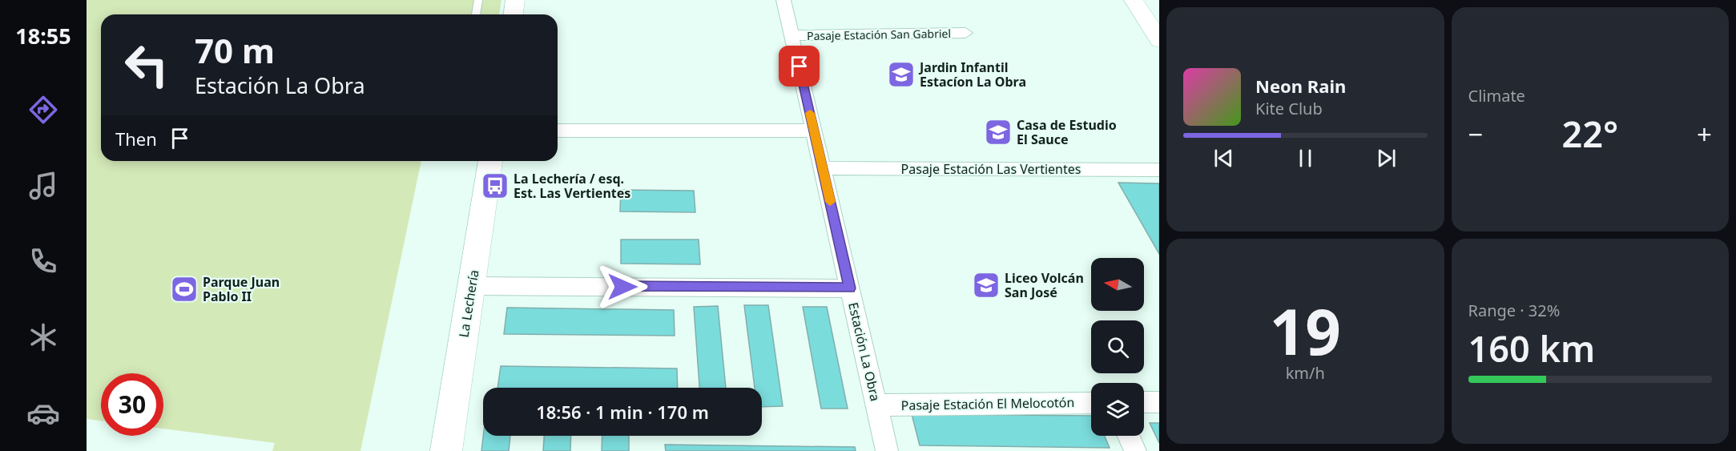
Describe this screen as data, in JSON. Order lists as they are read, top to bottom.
{
  "streets": {
    "street": [
      "Pasaje Estación San Gabriel",
      "Pasaje Estación Las Vertientes",
      "La Lechería",
      "Estación La Obra",
      "Pasaje Estación El Melocotón"
    ]
  },
  "crossings": [
    ["Pasaje Estación San Gabriel", "Estación La Obra"],
    ["Pasaje Estación Las Vertientes", "Estación La Obra"],
    ["Estación La Obra", "Pasaje Estación El Melocotón"]
  ],
  "places": {
    "school or university": ["Jardin Infantil Estacíon La Obra", "Casa de Estudio El Sauce", "Liceo Volcán San José"],
    "bus stop": ["La Lechería / esq. Est. Las Vertientes"],
    "sports": ["Parque Juan Pablo II"]
  },
  "north": "left",
  "page": {
    "tabs": "18:55",
    "tile": [
      "Climate",
      ["19", "km/h"],
      ["Range · 32%", "160 km"]
    ],
    "turn": ["70 m", "Estación La Obra"],
    "song": ["Neon Rain", "Kite Club"],
    "heat": ["−", "22°", "+"],
    "then": "Then",
    "limit": "30",
    "trip": "18:56 · 1 min · 170 m"
  }
}
